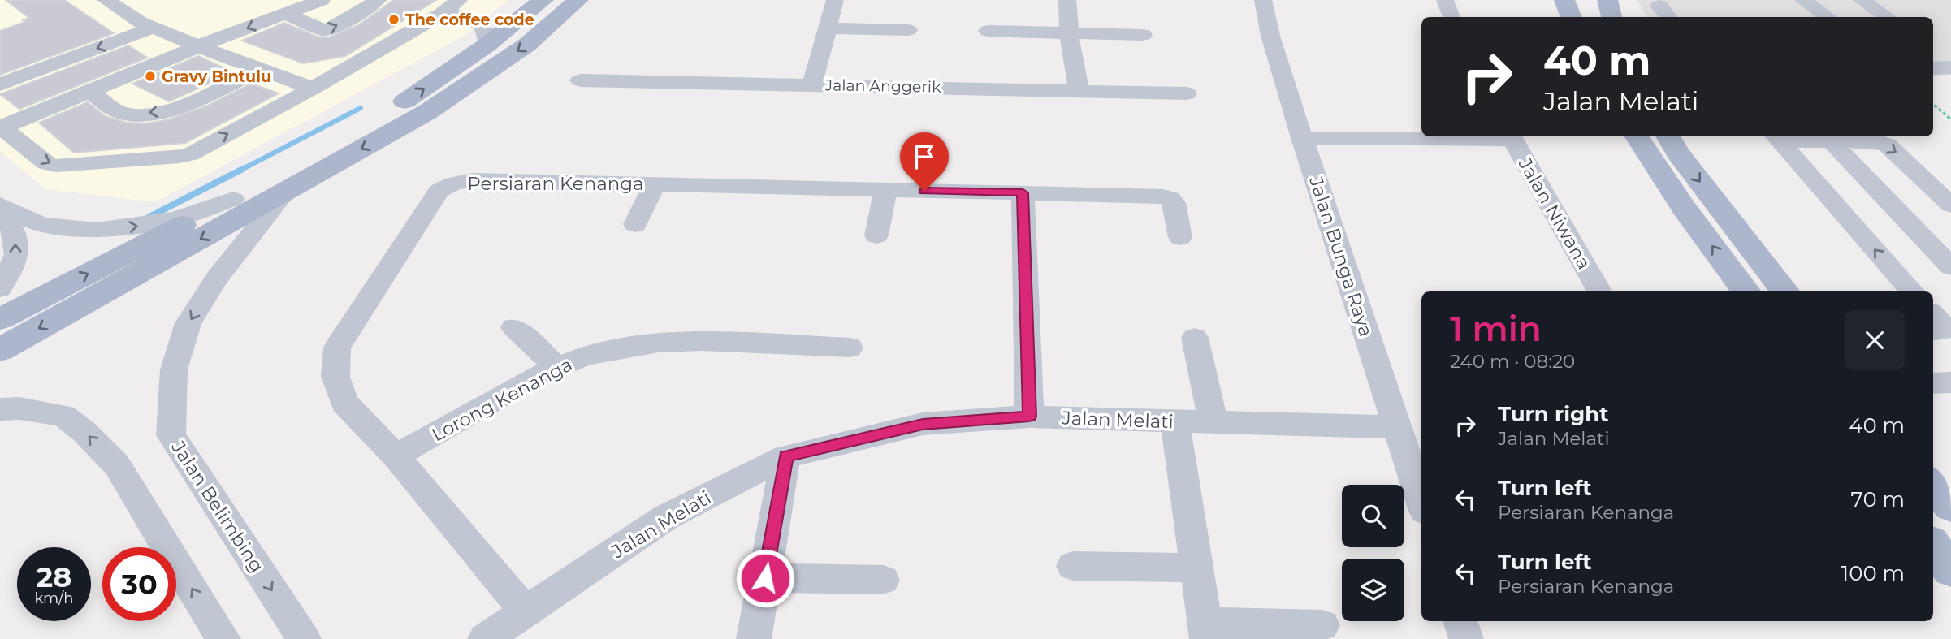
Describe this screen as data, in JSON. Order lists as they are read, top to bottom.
{
  "streets": {
    "street": [
      "Jalan Anggerik",
      "Persiaran Kenanga",
      "Jalan Niwana",
      "Jalan Bunga Raya",
      "Lorong Kenanga",
      "Jalan Melati",
      "Jalan Belimbing"
    ]
  },
  "crossings": [
    ["Persiaran Kenanga", "Lorong Kenanga"],
    ["Persiaran Kenanga", "Jalan Melati"],
    ["Jalan Bunga Raya", "Jalan Melati"]
  ],
  "one_way": ["Jalan Belimbing"],
  "places": ["The coffee code", "Gravy Bintulu"],
  "page": {
    "turn": ["40 m", "Jalan Melati"],
    "heading": ["1 min", "240 m · 08:20"],
    "list": [
      {
        "name": "Turn right",
        "note": "Jalan Melati",
        "value": "40 m"
      },
      {
        "name": "Turn left",
        "note": "Persiaran Kenanga",
        "value": "70 m"
      },
      {
        "name": "Turn left",
        "note": "Persiaran Kenanga",
        "value": "100 m"
      }
    ],
    "speed": "28 km/h",
    "limit": "30"
  }
}
